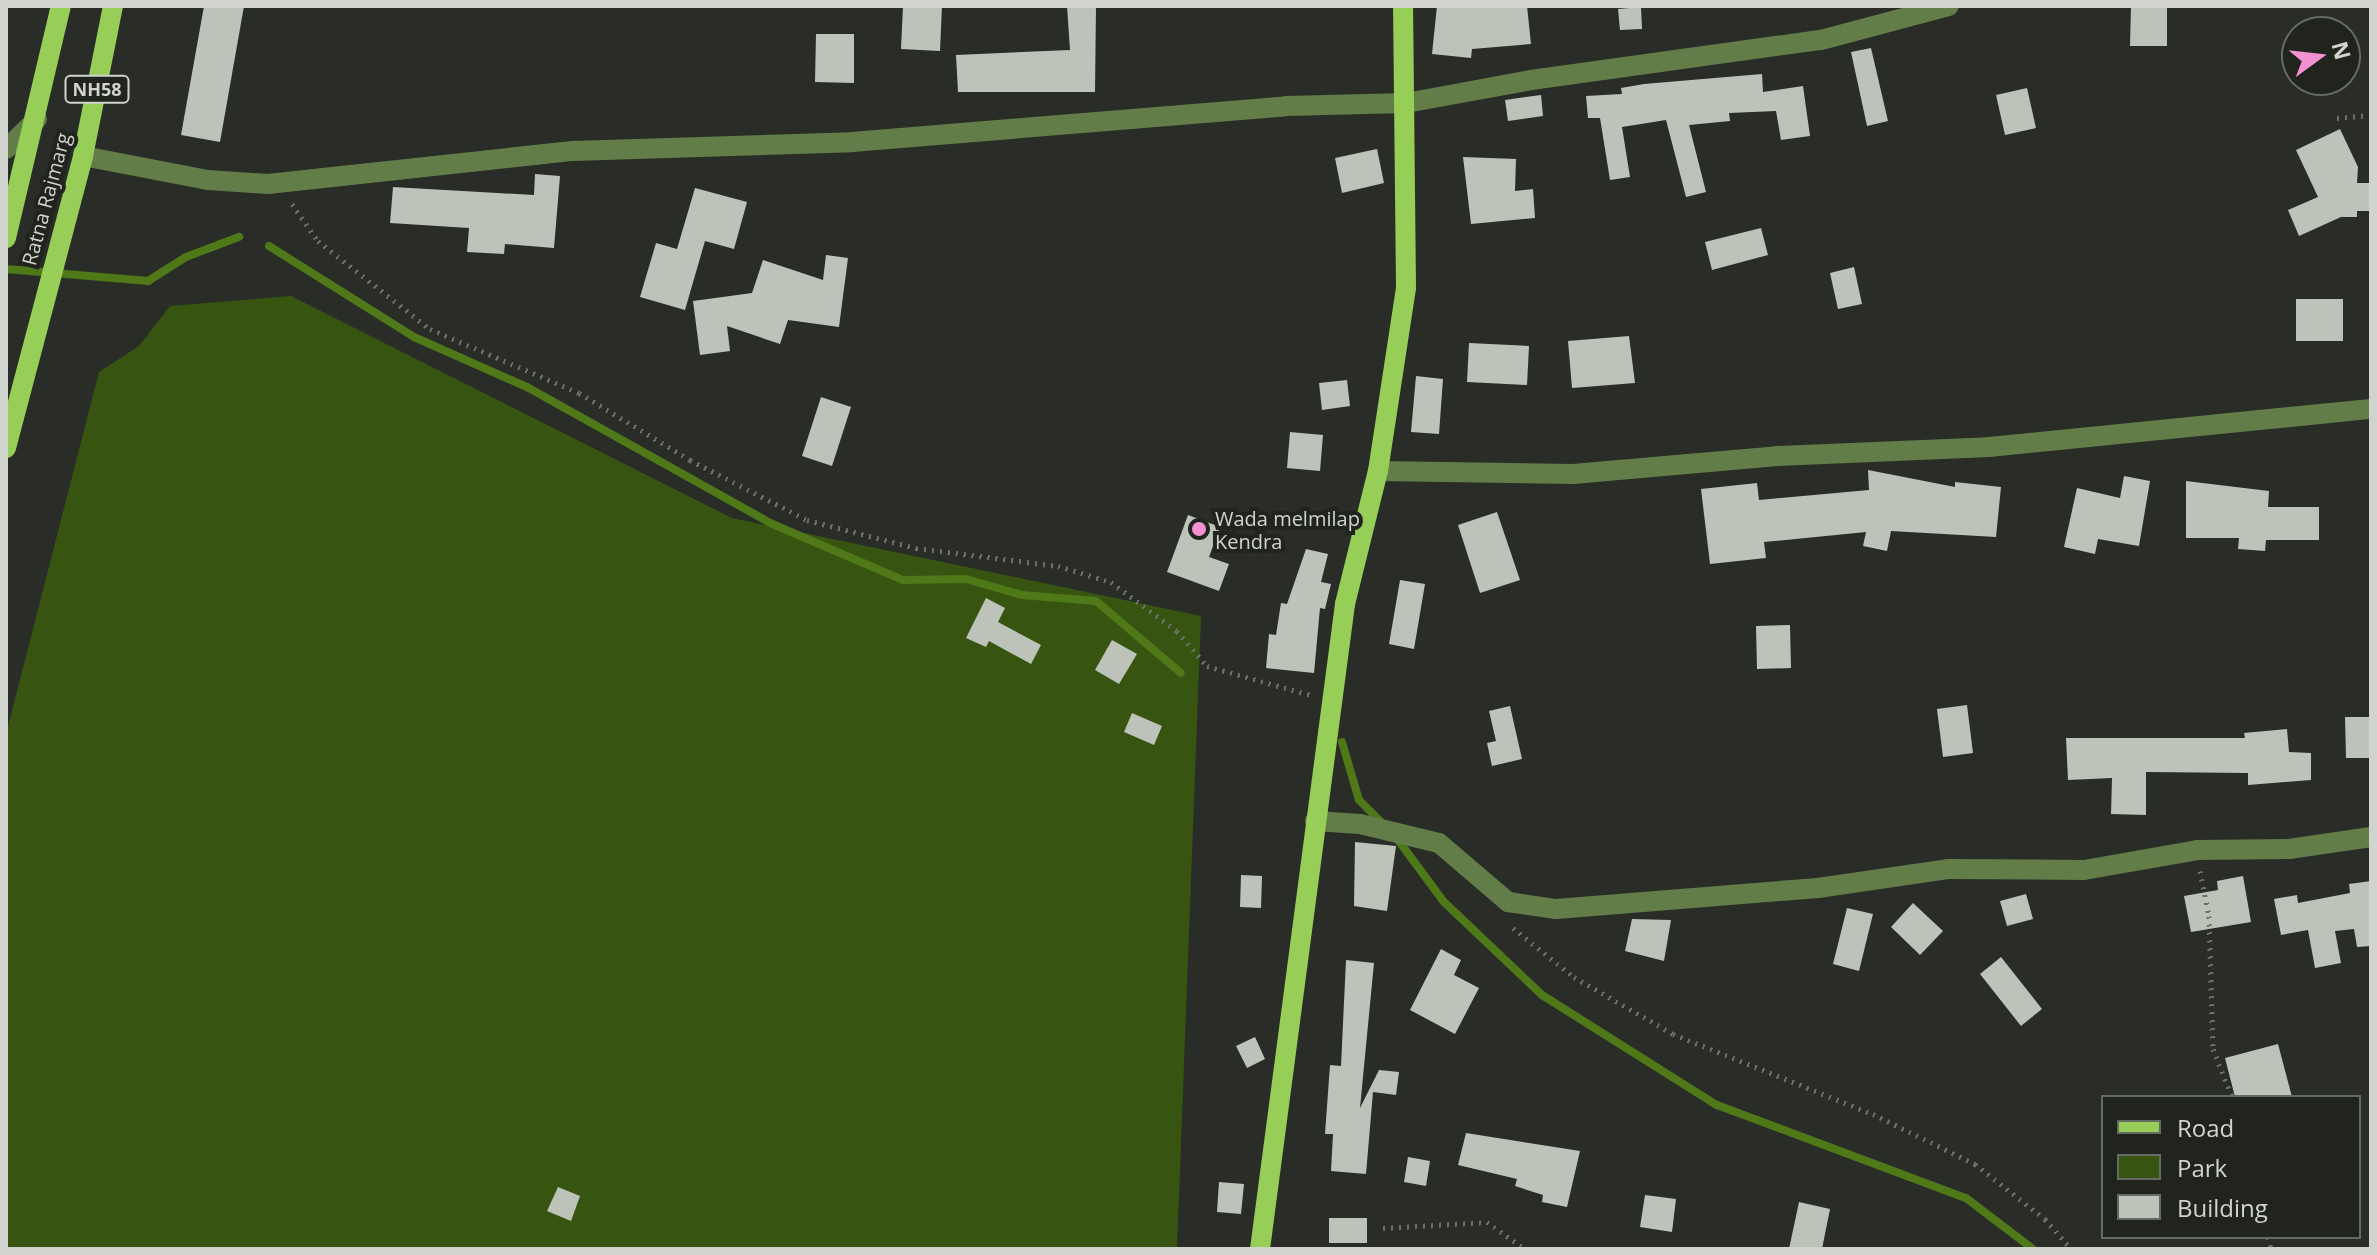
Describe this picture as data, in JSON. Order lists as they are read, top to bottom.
{
  "streets": {
    "main road": ["NH58", "Ratna Rajmarg"]
  },
  "places": ["Wada melmilap Kendra"],
  "legend": ["Road", "Park", "Building"],
  "north": "right"
}
